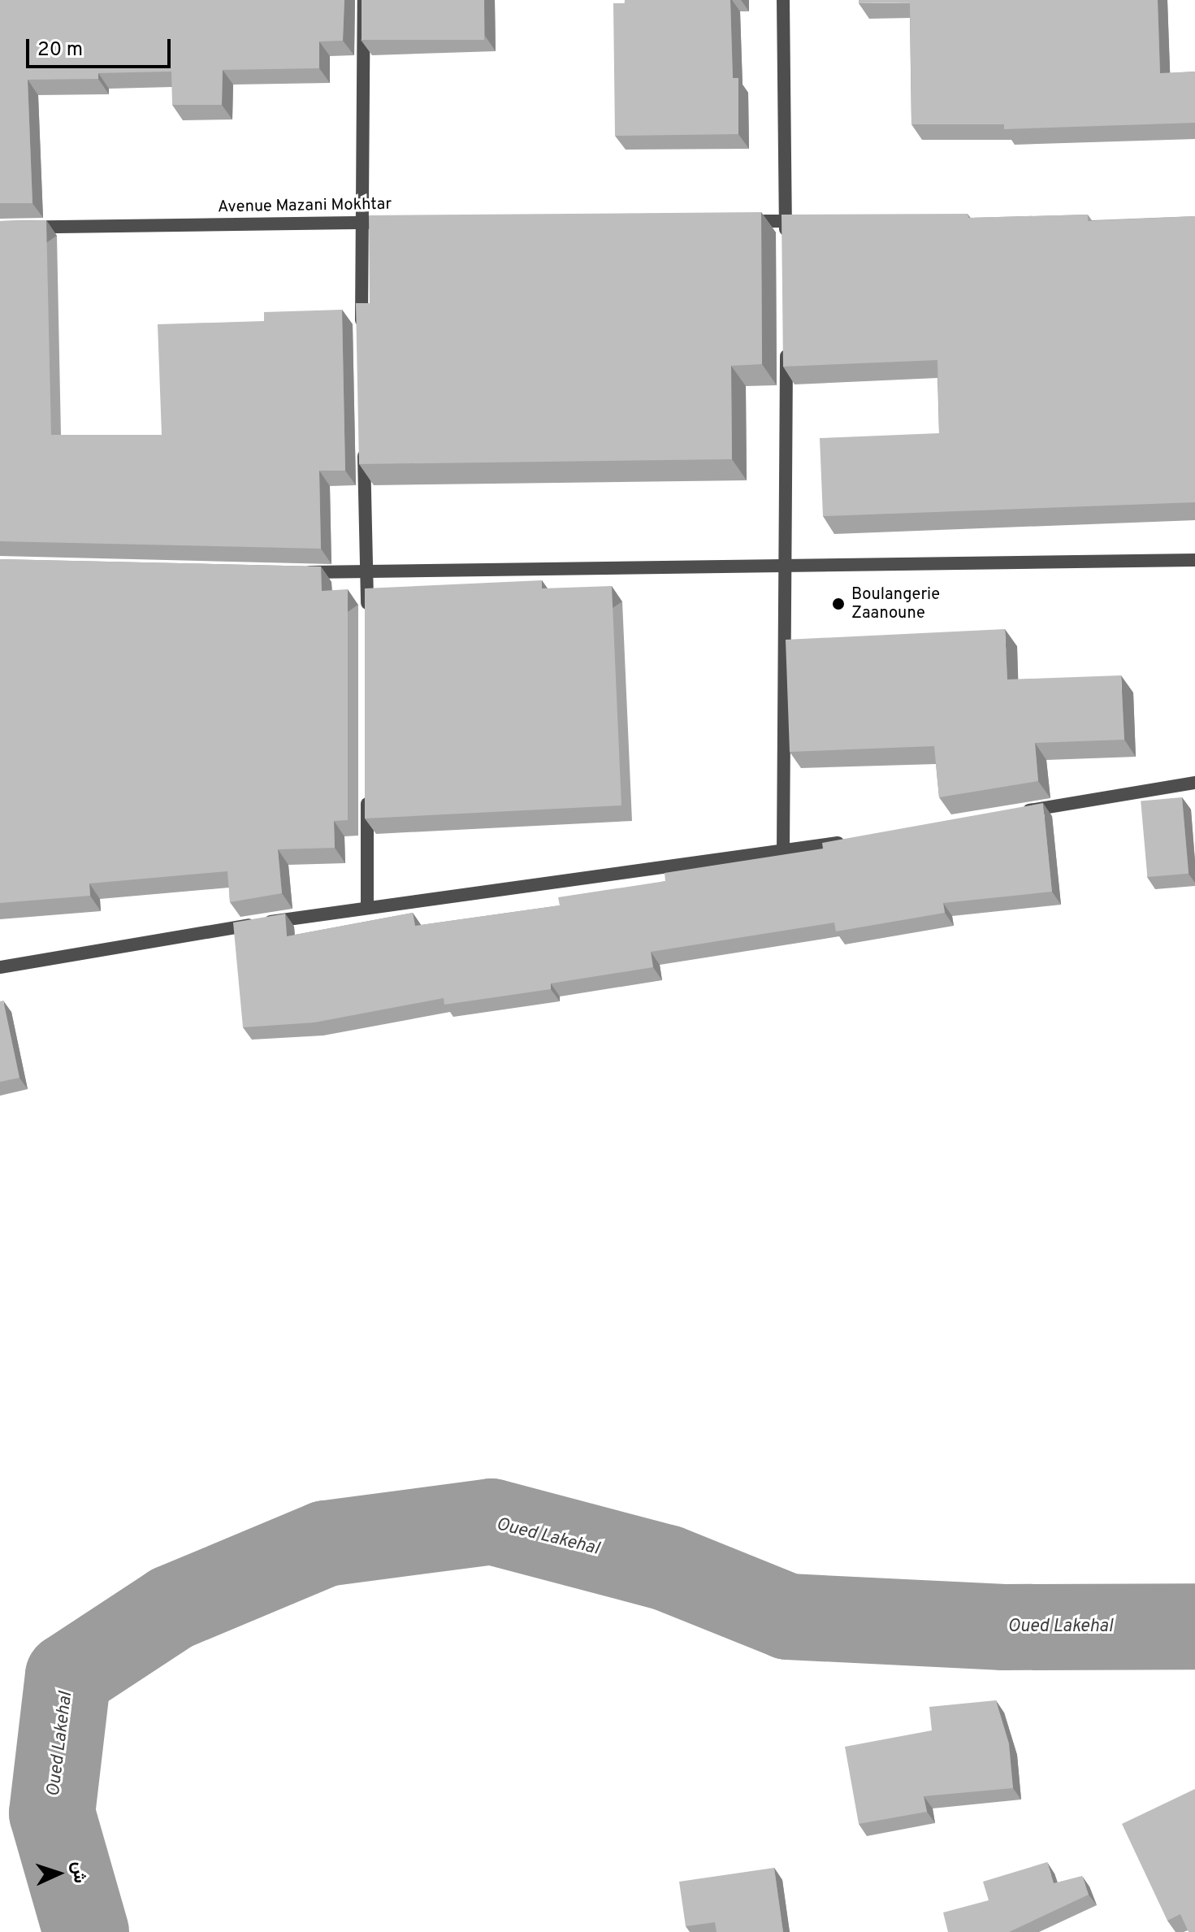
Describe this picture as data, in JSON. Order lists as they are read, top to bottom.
{
  "streets": {
    "street": ["Avenue Mazani Mokhtar"]
  },
  "water": ["Oued Lakehal"],
  "places": ["Boulangerie Zaanoune"],
  "scale_bar": "20 m",
  "north": "right"
}
